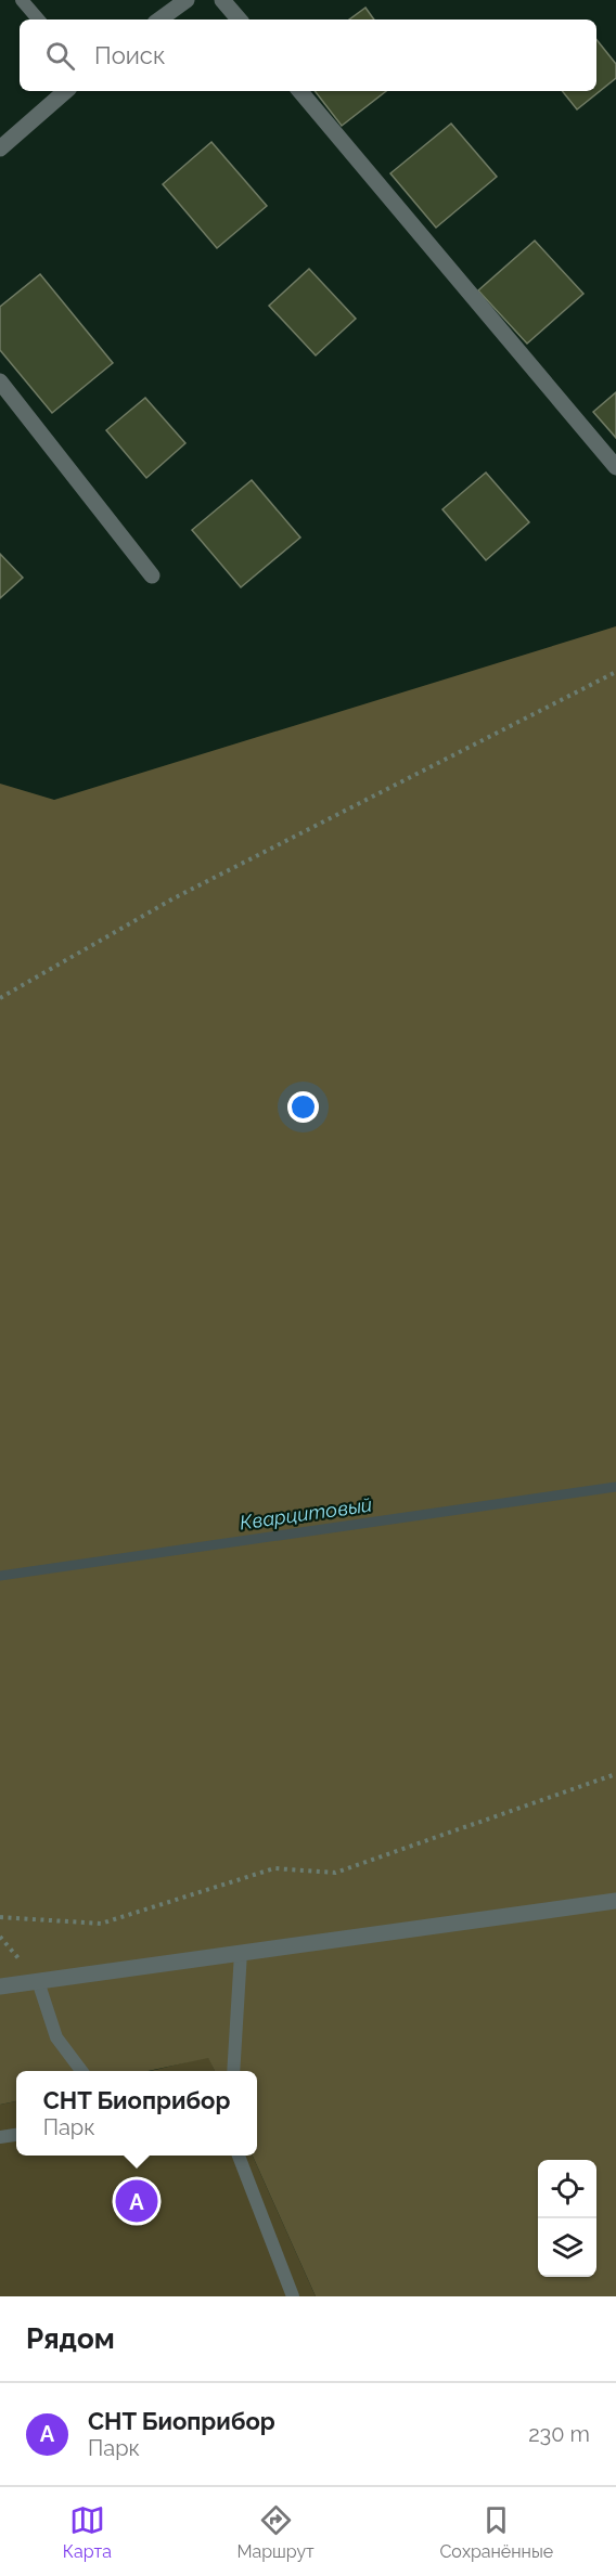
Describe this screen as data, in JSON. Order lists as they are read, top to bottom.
{
  "water": ["Кварцитовый"],
  "page": {
    "search": "Поиск",
    "popup": ["СНТ Биоприбор", "Парк"],
    "pins": "A",
    "heading": "Рядом",
    "list": [
      {
        "mark": "A",
        "name": "СНТ Биоприбор",
        "note": "Парк",
        "value": "230 m"
      }
    ],
    "nav": ["Карта", "Маршрут", "Сохранённые"]
  }
}
